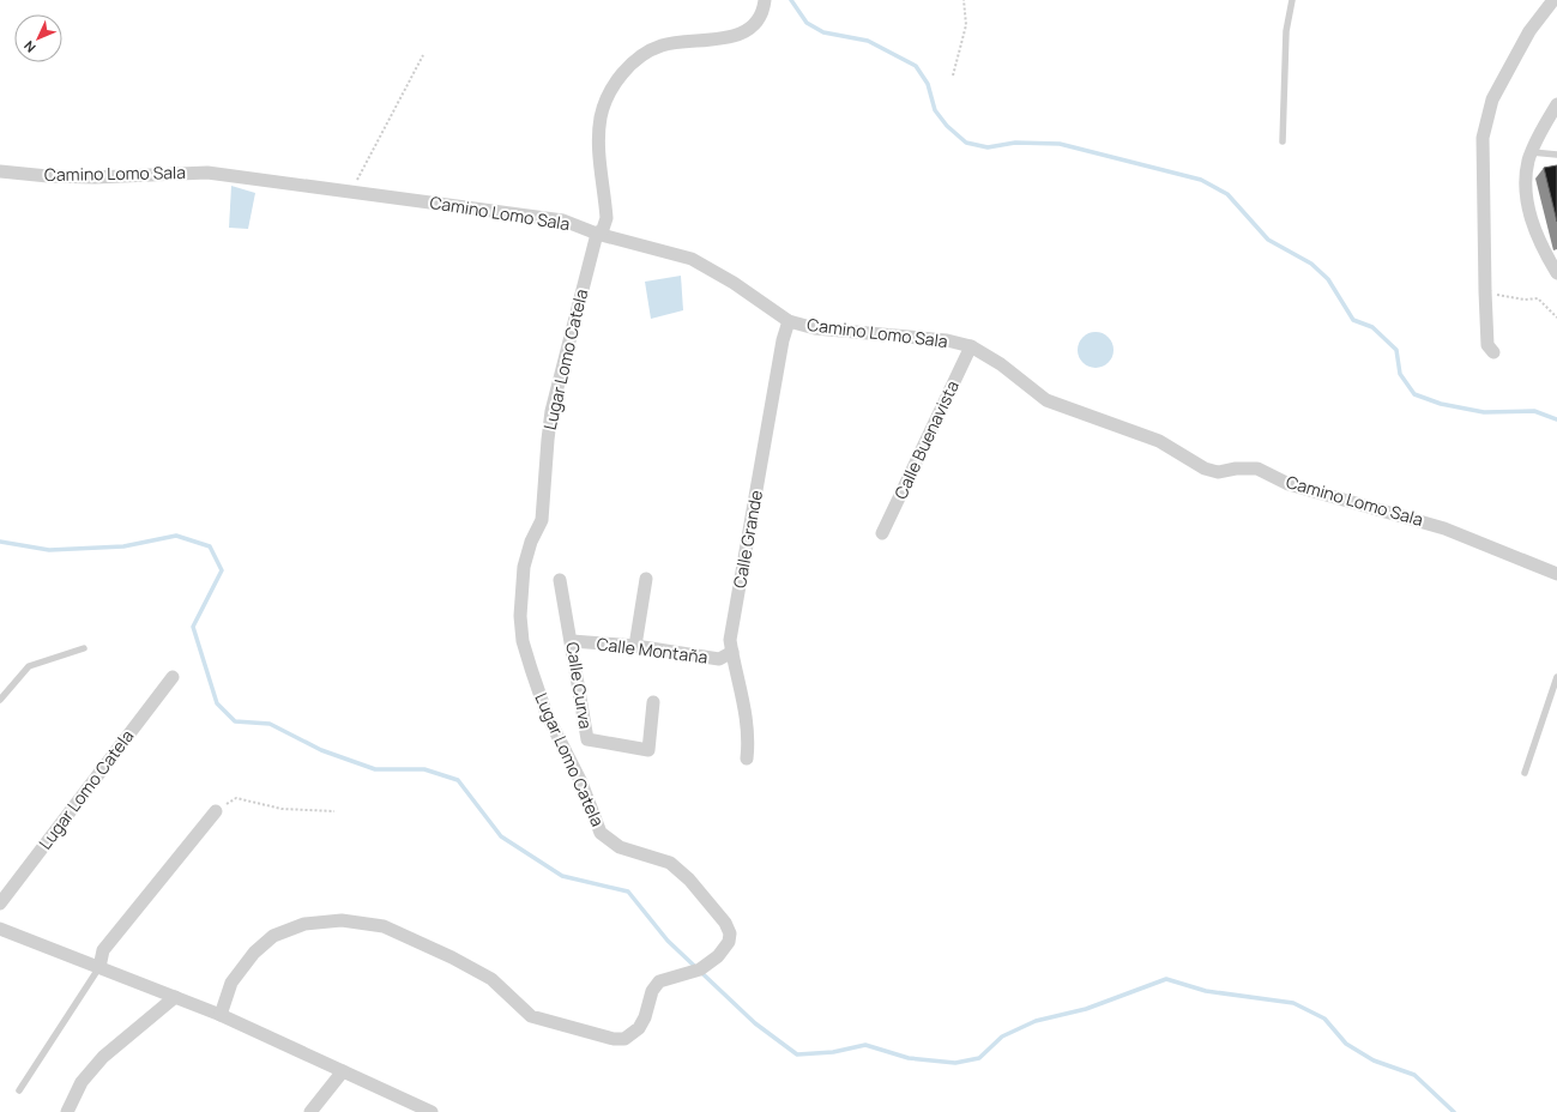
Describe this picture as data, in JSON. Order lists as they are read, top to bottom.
{
  "streets": {
    "street": [
      "Camino Lomo Sala",
      "Lugar Lomo Catela",
      "Calle Buenavista",
      "Calle Grande",
      "Calle Montaña",
      "Calle Curva"
    ]
  },
  "crossings": [
    ["Camino Lomo Sala", "Lugar Lomo Catela"],
    ["Camino Lomo Sala", "Calle Buenavista"],
    ["Camino Lomo Sala", "Calle Grande"],
    ["Calle Grande", "Calle Montaña"],
    ["Calle Montaña", "Calle Curva"]
  ],
  "north": "bottom left"
}
